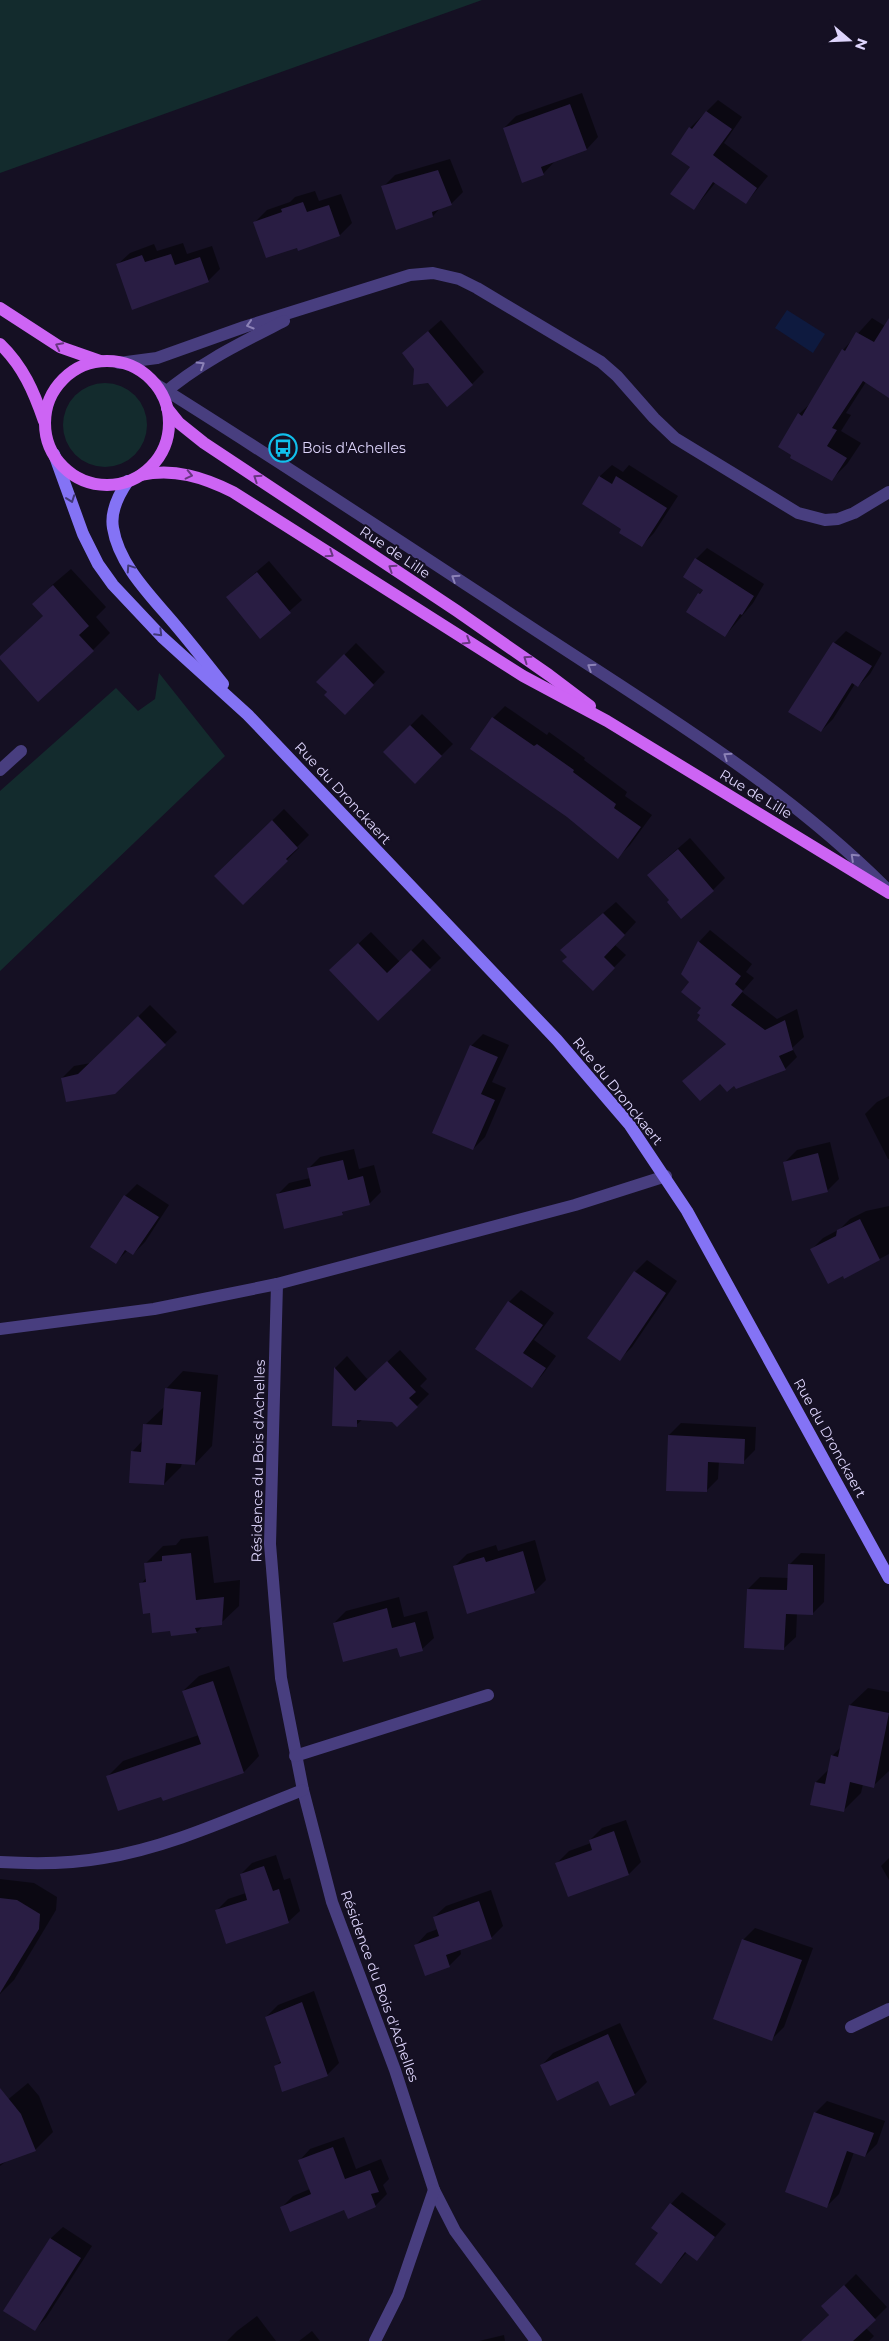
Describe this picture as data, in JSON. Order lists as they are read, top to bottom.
{
  "streets": {
    "main road": ["Rue de Lille", "Rue du Dronckaert"],
    "street": ["Résidence du Bois d'Achelles"]
  },
  "crossings": [
    ["Rue de Lille", "Rue du Dronckaert"]
  ],
  "places": {
    "bus stop": ["Bois d'Achelles"]
  },
  "north": "right"
}
